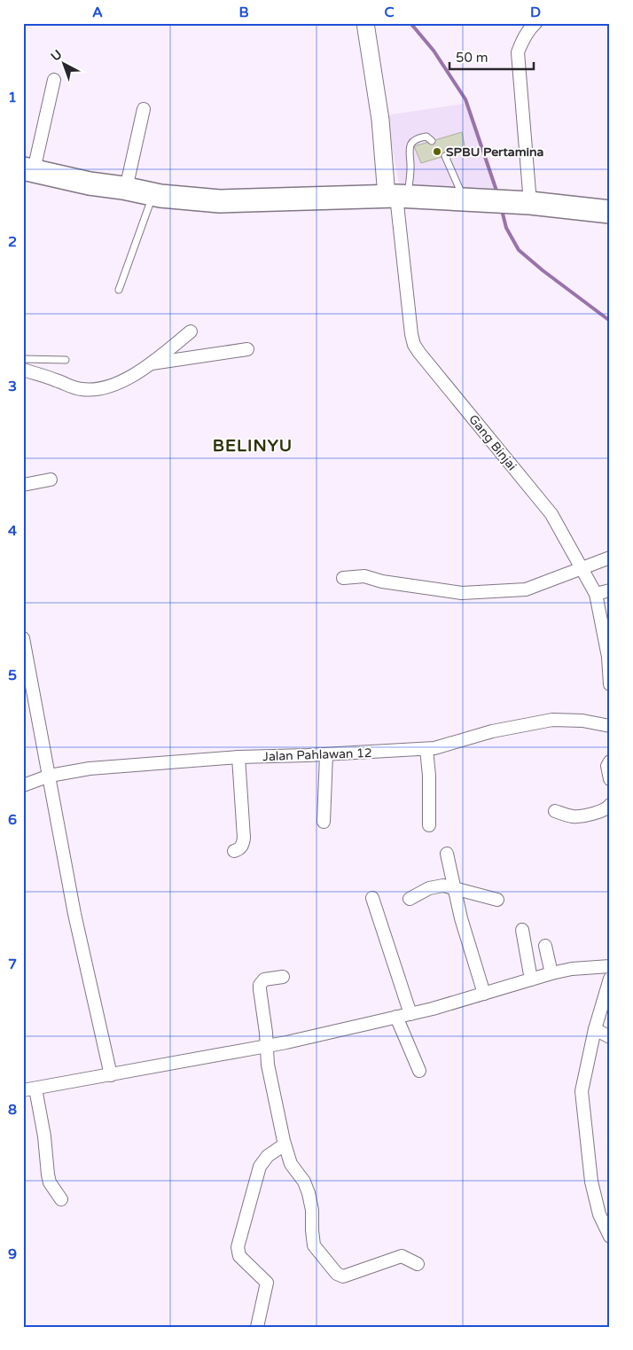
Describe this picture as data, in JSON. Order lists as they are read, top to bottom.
{
  "streets": {
    "street": ["Gang Binjai", "Jalan Pahlawan 12"]
  },
  "districts": ["BELINYU"],
  "places": ["SPBU Pertamina"],
  "scale_bar": "50 m",
  "north": "top left",
  "grid": {
    "columns": [
      "A",
      "B",
      "C",
      "D"
    ],
    "rows": [
      "1",
      "2",
      "3",
      "4",
      "5",
      "6",
      "7",
      "8",
      "9"
    ]
  }
}
